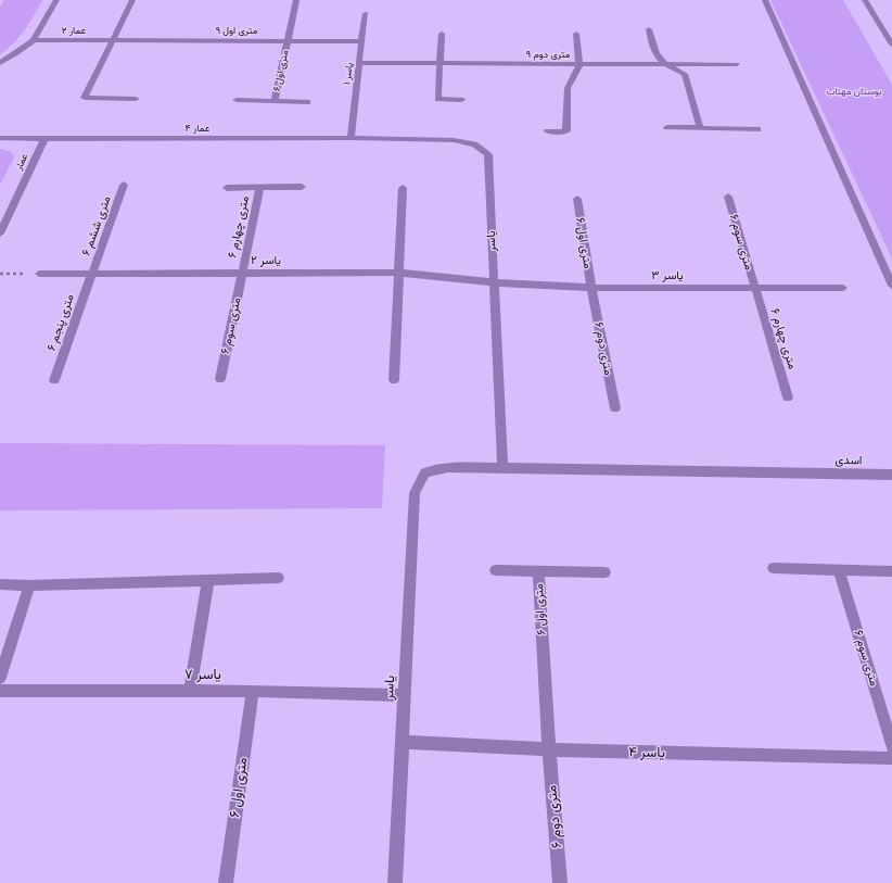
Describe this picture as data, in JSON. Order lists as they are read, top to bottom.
{
  "streets": {
    "street": [
      "عمار ۲",
      "۹ متری اول",
      "۹ متری دوم",
      "۶ متری اول",
      "یاسر ۱",
      "عمار ۴",
      "عمار",
      "۶ متری ششم",
      "۶ متری چهارم",
      "یاسر",
      "۶ متری سوم",
      "یاسر ۲",
      "یاسر ۳",
      "۶ متری پنجم",
      "۶ متری دوم",
      "اسدی",
      "یاسر ۷",
      "یاسر ۴"
    ]
  },
  "crossings": [
    ["عمار ۲", "۹ متری اول"],
    ["۹ متری اول", "۶ متری اول"],
    ["۹ متری اول", "یاسر ۱"],
    ["۹ متری دوم", "یاسر ۱"],
    ["۶ متری اول", "یاسر ۳"],
    ["۶ متری اول", "۶ متری دوم"],
    ["۶ متری اول", "یاسر ۷"],
    ["۶ متری اول", "یاسر ۴"],
    ["یاسر ۱", "عمار ۴"],
    ["یاسر ۱", "یاسر"],
    ["عمار ۴", "عمار"],
    ["عمار ۴", "یاسر"],
    ["۶ متری ششم", "یاسر ۲"],
    ["۶ متری ششم", "۶ متری پنجم"],
    ["۶ متری چهارم", "۶ متری سوم"],
    ["۶ متری چهارم", "یاسر ۲"],
    ["۶ متری چهارم", "یاسر ۳"],
    ["یاسر", "یاسر ۲"],
    ["یاسر", "یاسر ۳"],
    ["یاسر", "اسدی"],
    ["یاسر", "یاسر ۷"],
    ["یاسر", "یاسر ۴"],
    ["۶ متری سوم", "یاسر ۲"],
    ["۶ متری سوم", "یاسر ۳"],
    ["یاسر ۲", "یاسر ۳"],
    ["یاسر ۲", "۶ متری پنجم"],
    ["یاسر ۳", "۶ متری دوم"],
    ["۶ متری دوم", "یاسر ۴"]
  ],
  "parks": ["بوستان مهتاب"]
}
